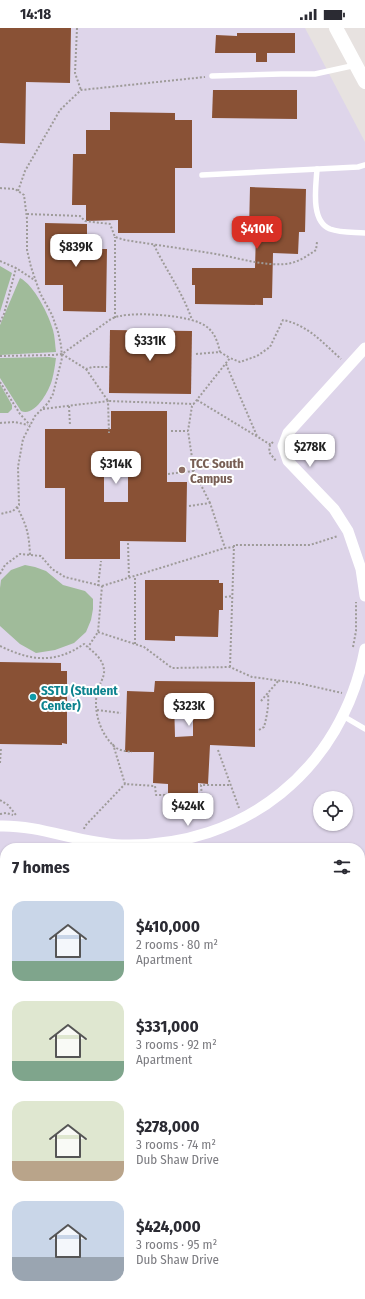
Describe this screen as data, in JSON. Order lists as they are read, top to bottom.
{
  "places": ["TCC South Campus", "SSTU (Student Center)"],
  "page": {
    "status": "14:18",
    "price": [
      "$410K",
      "$839K",
      "$331K",
      "$278K",
      "$314K",
      "$323K",
      "$424K"
    ],
    "heading": "7 homes",
    "list": [
      {
        "name": "$410,000",
        "note": "2 rooms · 80 m² · Apartment"
      },
      {
        "name": "$331,000",
        "note": "3 rooms · 92 m² · Apartment"
      },
      {
        "name": "$278,000",
        "note": "3 rooms · 74 m² · Dub Shaw Drive"
      },
      {
        "name": "$424,000",
        "note": "3 rooms · 95 m² · Dub Shaw Drive"
      }
    ]
  }
}
